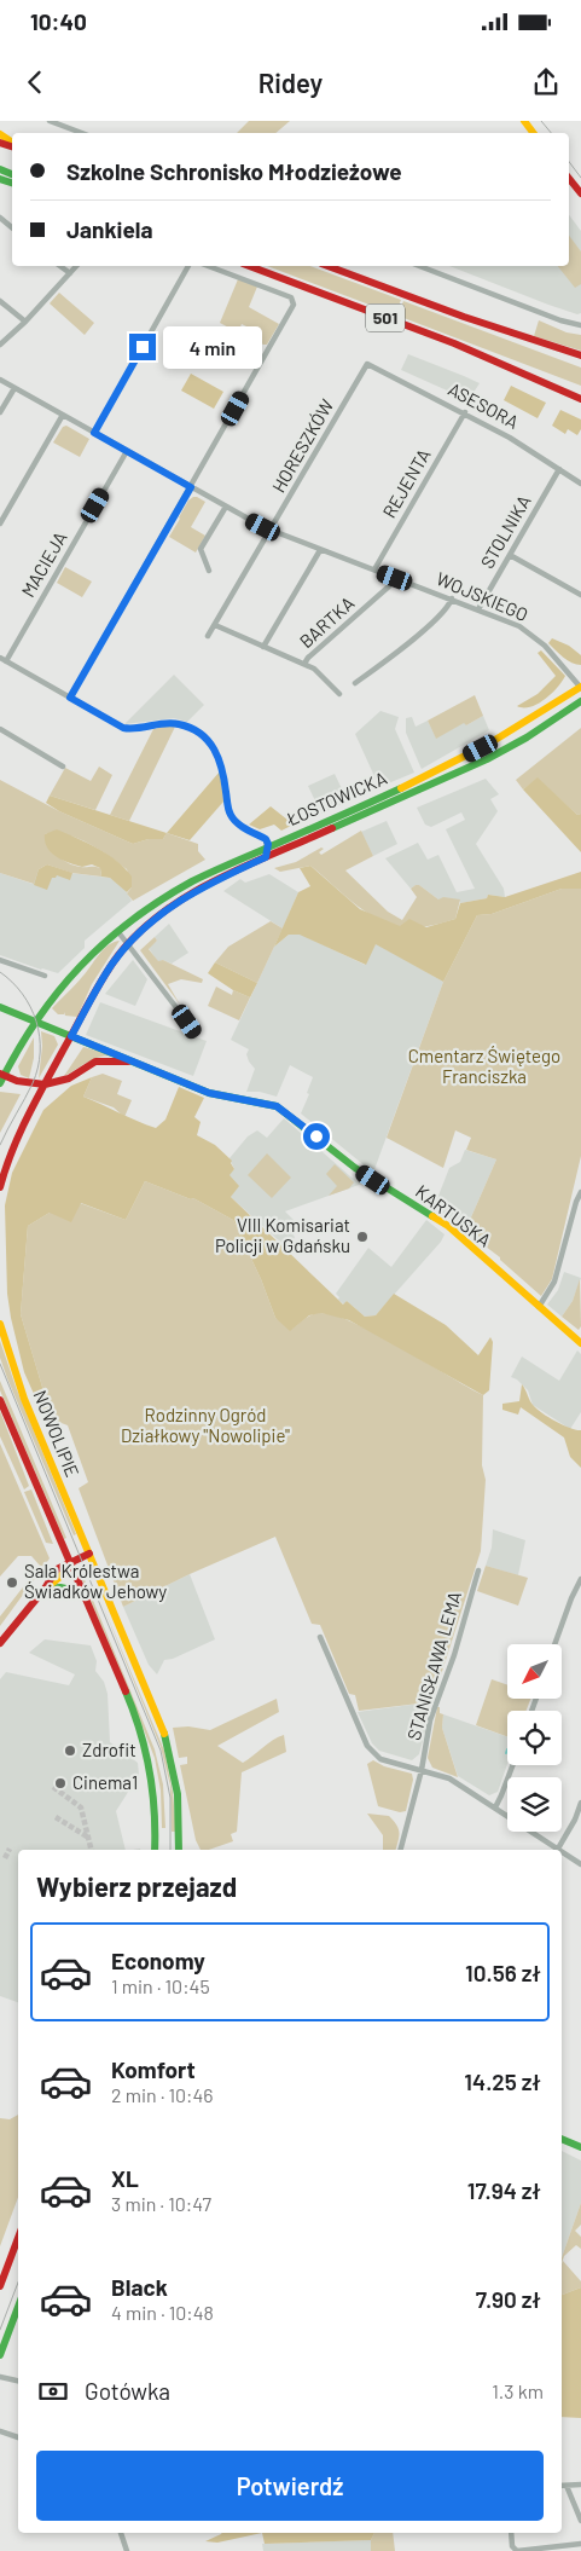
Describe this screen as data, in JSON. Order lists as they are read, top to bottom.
{
  "streets": {
    "main road": [
      "501",
      "ŁOSTOWICKA",
      "KARTUSKA",
      "NOWOLIPIE"
    ],
    "street": [
      "ASESORA",
      "HORESZKÓW",
      "REJENTA",
      "STOLNIKA",
      "MACIEJA",
      "WOJSKIEGO",
      "BARTKA",
      "STANISŁAWA LEMA"
    ]
  },
  "crossings": [
    ["ASESORA", "HORESZKÓW"],
    ["ASESORA", "REJENTA"],
    ["ASESORA", "STOLNIKA"],
    ["HORESZKÓW", "WOJSKIEGO"],
    ["REJENTA", "WOJSKIEGO"],
    ["STOLNIKA", "WOJSKIEGO"],
    ["MACIEJA", "WOJSKIEGO"],
    ["WOJSKIEGO", "BARTKA"],
    ["WOJSKIEGO", "ŁOSTOWICKA"],
    ["ŁOSTOWICKA", "KARTUSKA"]
  ],
  "parks": ["Cmentarz Świętego Franciszka", "Rodzinny Ogród Działkowy \"Nowolipie\""],
  "places": [
    "VIII Komisariat Policji w Gdańsku",
    "Sala Królestwa Świadków Jehowy",
    "Zdrofit",
    "Cinema1"
  ],
  "north": "bottom left",
  "page": {
    "status": "10:40",
    "header": "Ridey",
    "banner": ["Szkolne Schronisko Młodzieżowe", "Jankiela"],
    "bubble": "4 min",
    "heading": "Wybierz przejazd",
    "list": [
      {
        "name": "Economy",
        "note": "1 min · 10:45",
        "value": "10.56 zł"
      },
      {
        "name": "Komfort",
        "note": "2 min · 10:46",
        "value": "14.25 zł"
      },
      {
        "name": "XL",
        "note": "3 min · 10:47",
        "value": "17.94 zł"
      },
      {
        "name": "Black",
        "note": "4 min · 10:48",
        "value": "7.90 zł"
      }
    ],
    "pay": ["Gotówka", "1.3 km"],
    "buttons": "Potwierdź"
  }
}
